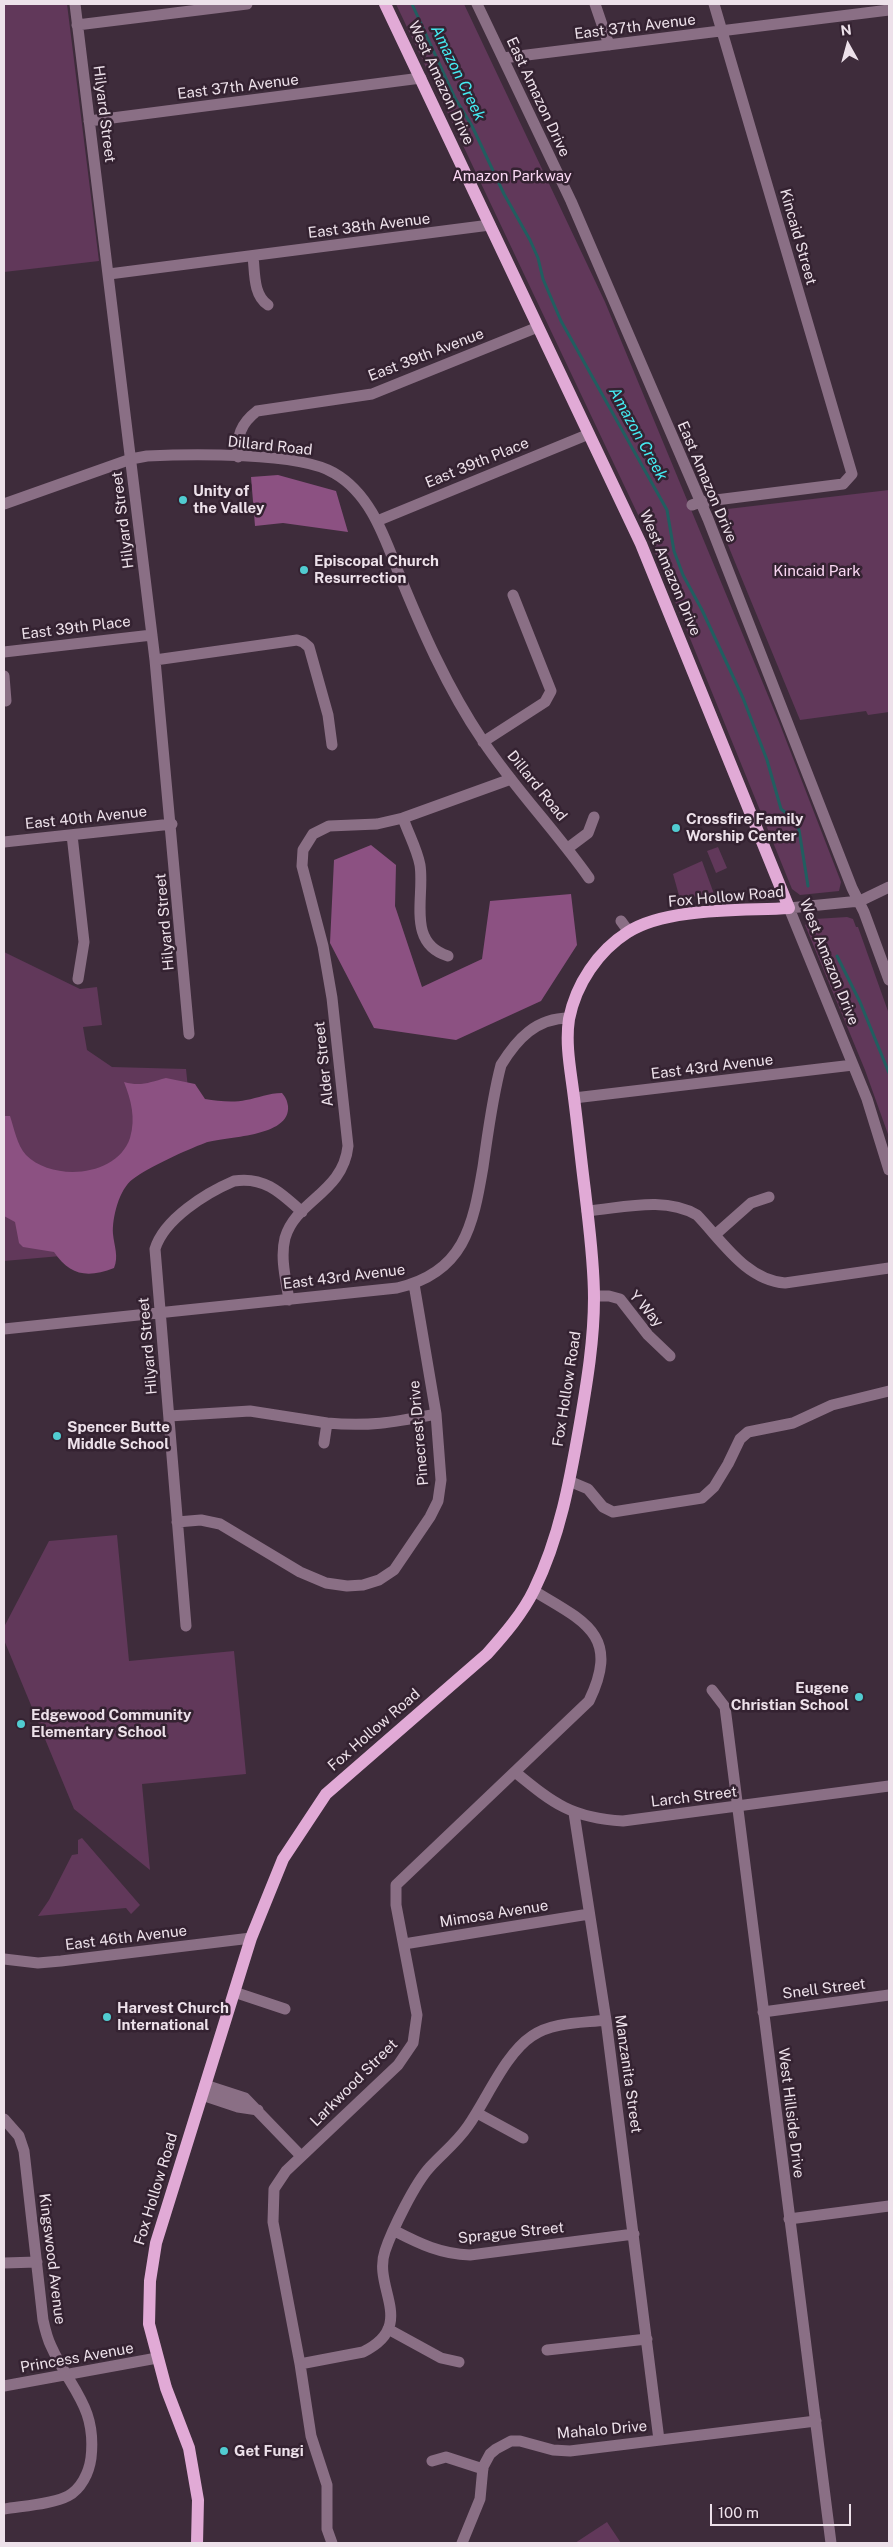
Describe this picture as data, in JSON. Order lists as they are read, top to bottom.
{
  "streets": {
    "main road": ["West Amazon Drive", "Fox Hollow Road"],
    "street": [
      "East 37th Avenue",
      "East Amazon Drive",
      "Hilyard Street",
      "East 38th Avenue",
      "Kincaid Street",
      "East 39th Avenue",
      "Dillard Road",
      "East 39th Place",
      "East 40th Avenue",
      "Alder Street",
      "East 43rd Avenue",
      "Y Way",
      "Pinecrest Drive",
      "Larch Street",
      "Mimosa Avenue",
      "East 46th Avenue",
      "Snell Street",
      "Manzanita Street",
      "Larkwood Street",
      "West Hillside Drive",
      "Sprague Street",
      "Kingswood Avenue",
      "Princess Avenue",
      "Mahalo Drive"
    ]
  },
  "crossings": [
    ["East 37th Avenue", "West Amazon Drive"],
    ["East 37th Avenue", "East Amazon Drive"],
    ["East 37th Avenue", "Hilyard Street"],
    ["East 37th Avenue", "Kincaid Street"],
    ["West Amazon Drive", "East 38th Avenue"],
    ["West Amazon Drive", "East 39th Avenue"],
    ["West Amazon Drive", "East 39th Place"],
    ["West Amazon Drive", "Fox Hollow Road"],
    ["West Amazon Drive", "East 43rd Avenue"],
    ["East Amazon Drive", "Kincaid Street"],
    ["East Amazon Drive", "Fox Hollow Road"],
    ["Hilyard Street", "East 38th Avenue"],
    ["Hilyard Street", "Dillard Road"],
    ["Hilyard Street", "East 39th Place"],
    ["Hilyard Street", "East 40th Avenue"],
    ["Hilyard Street", "Alder Street"],
    ["Hilyard Street", "East 43rd Avenue"],
    ["Hilyard Street", "Pinecrest Drive"],
    ["East 39th Avenue", "Dillard Road"],
    ["Dillard Road", "East 39th Place"],
    ["Fox Hollow Road", "East 43rd Avenue"],
    ["Fox Hollow Road", "Y Way"],
    ["Fox Hollow Road", "East 46th Avenue"],
    ["Fox Hollow Road", "Larkwood Street"],
    ["Fox Hollow Road", "Princess Avenue"],
    ["Alder Street", "East 43rd Avenue"],
    ["East 43rd Avenue", "Pinecrest Drive"],
    ["Larch Street", "Manzanita Street"],
    ["Larch Street", "Larkwood Street"],
    ["Larch Street", "West Hillside Drive"],
    ["Mimosa Avenue", "Manzanita Street"],
    ["Mimosa Avenue", "Larkwood Street"],
    ["Snell Street", "West Hillside Drive"],
    ["Manzanita Street", "Sprague Street"],
    ["Manzanita Street", "Mahalo Drive"],
    ["West Hillside Drive", "Mahalo Drive"],
    ["Kingswood Avenue", "Princess Avenue"]
  ],
  "water": ["Amazon Creek"],
  "parks": ["Amazon Parkway", "Kincaid Park"],
  "places": [
    "Unity of the Valley",
    "Episcopal Church Resurrection",
    "Crossfire Family Worship Center",
    "Spencer Butte Middle School",
    "Eugene Christian School",
    "Edgewood Community Elementary School",
    "Harvest Church International",
    "Get Fungi"
  ],
  "scale_bar": "100 m",
  "north": "top"
}
